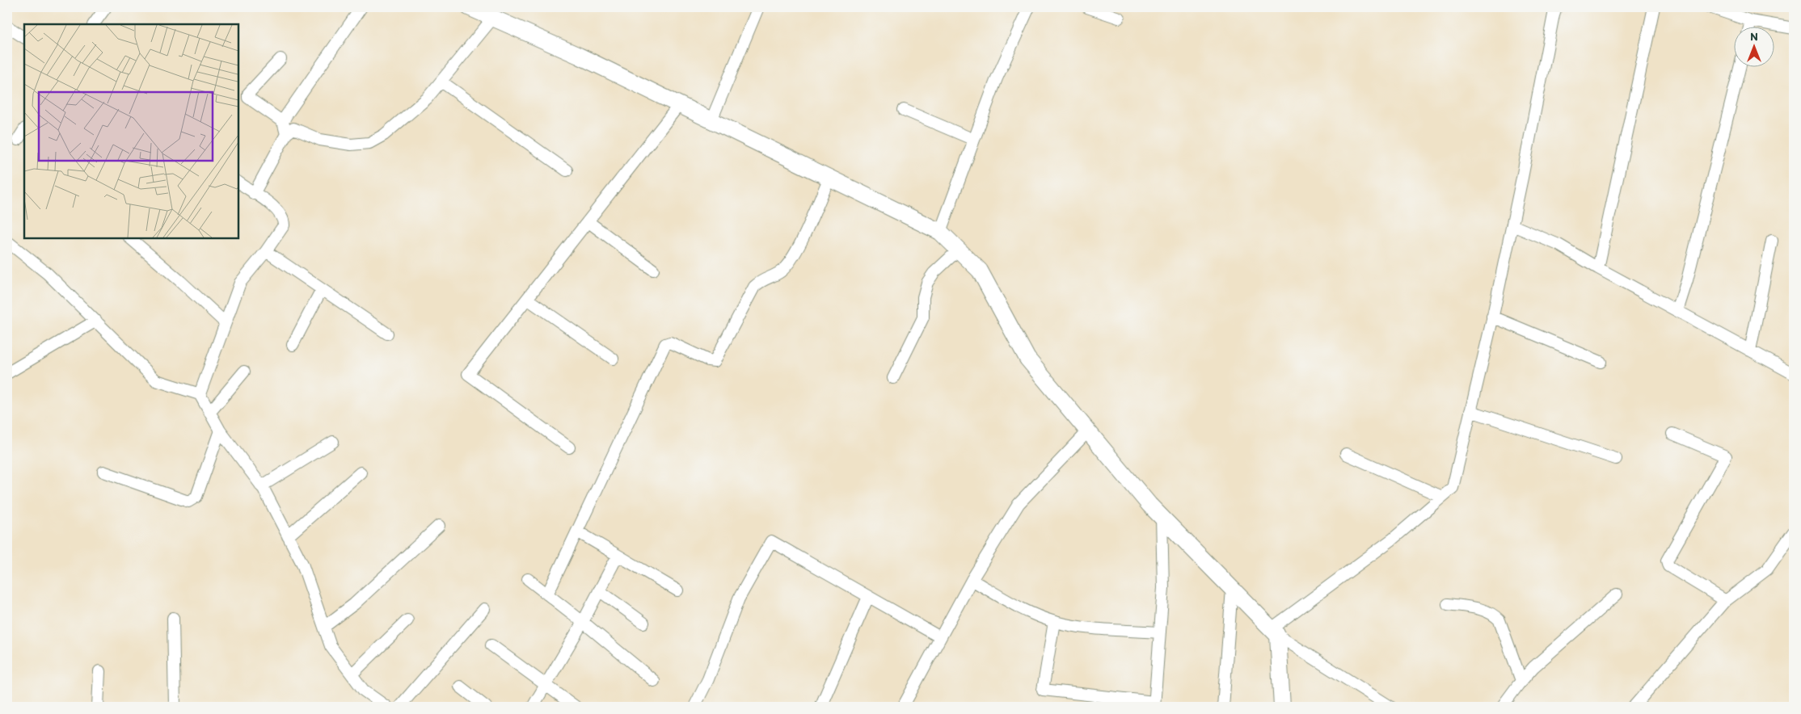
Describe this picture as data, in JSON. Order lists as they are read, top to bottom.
{
  "north": "top"
}
